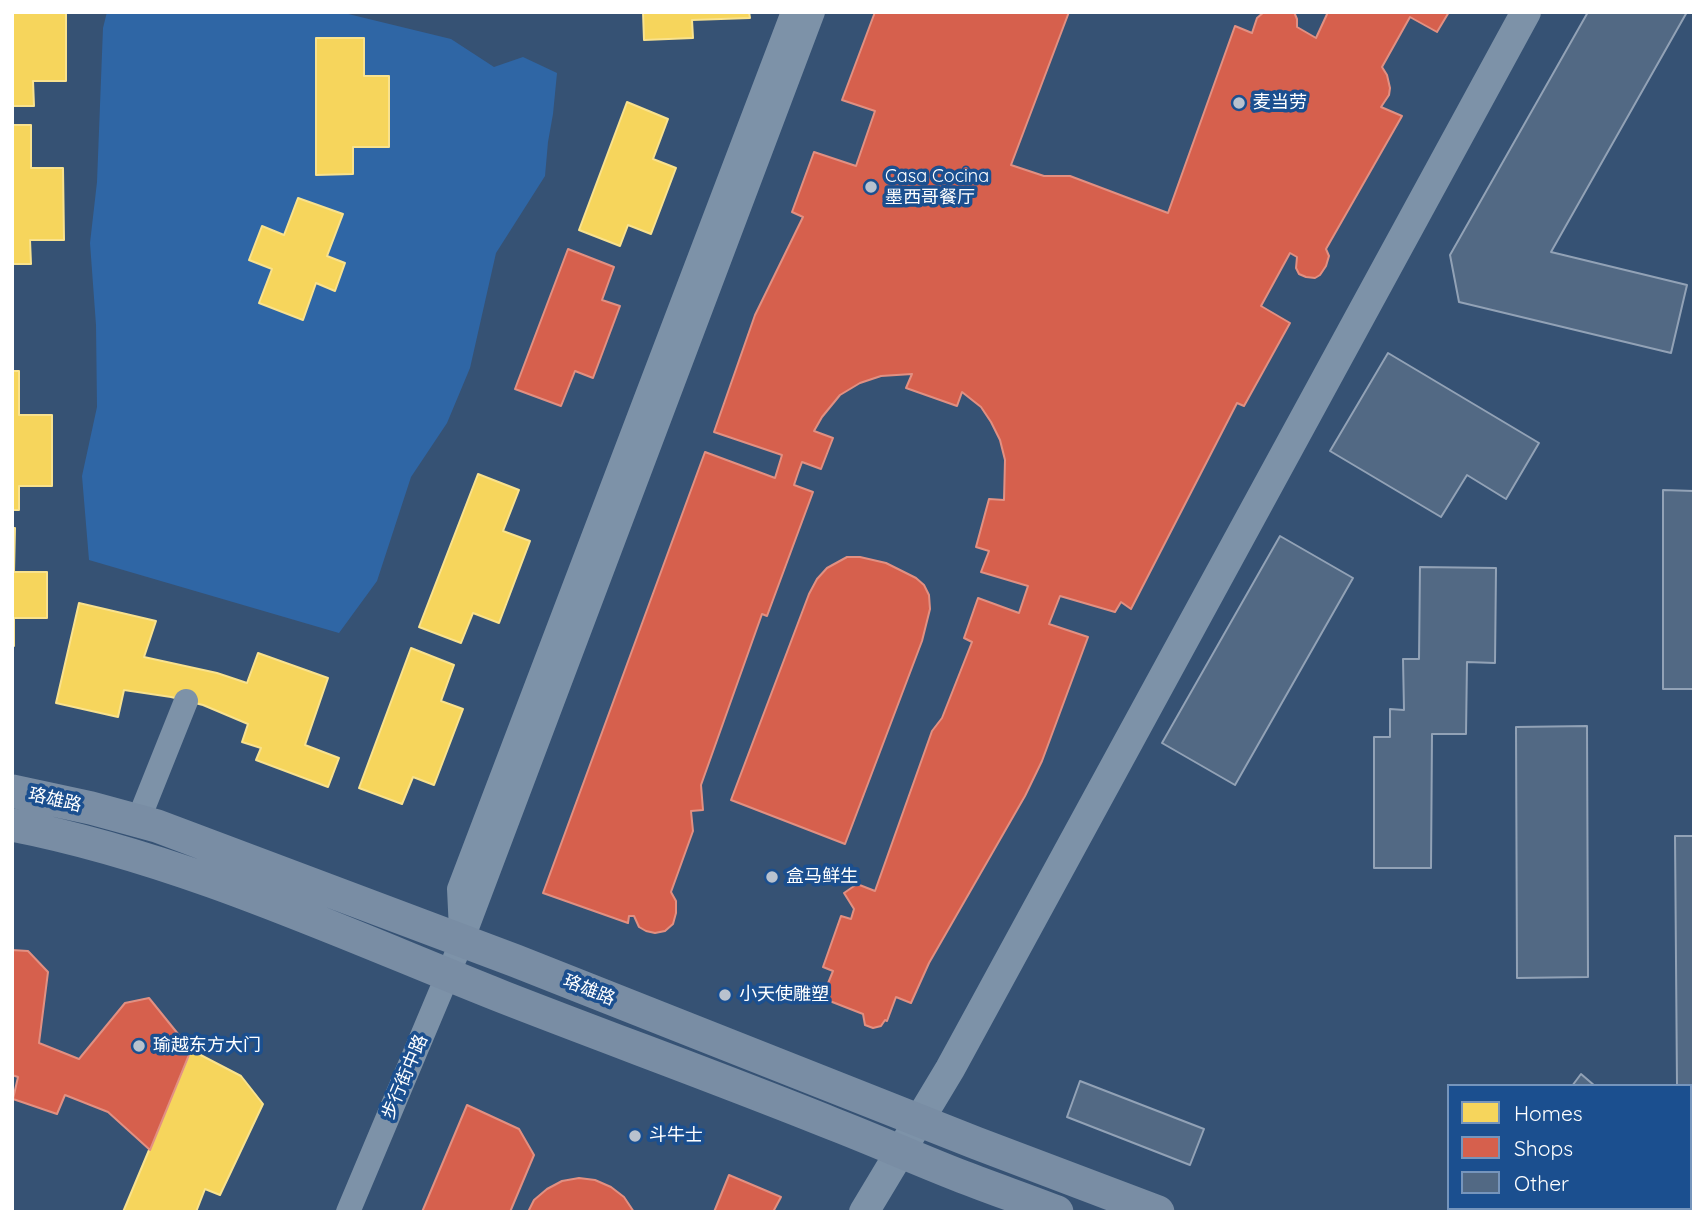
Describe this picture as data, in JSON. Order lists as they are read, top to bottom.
{
  "streets": {
    "main road": ["珞雄路"],
    "street": ["步行街中路"]
  },
  "crossings": [
    ["珞雄路", "步行街中路"]
  ],
  "places": [
    "麦当劳",
    "Casa Cocina 墨西哥餐厅",
    "盒马鲜生",
    "小天使雕塑",
    "瑜越东方大门",
    "斗牛士"
  ],
  "legend": ["Homes", "Shops", "Other"]
}
